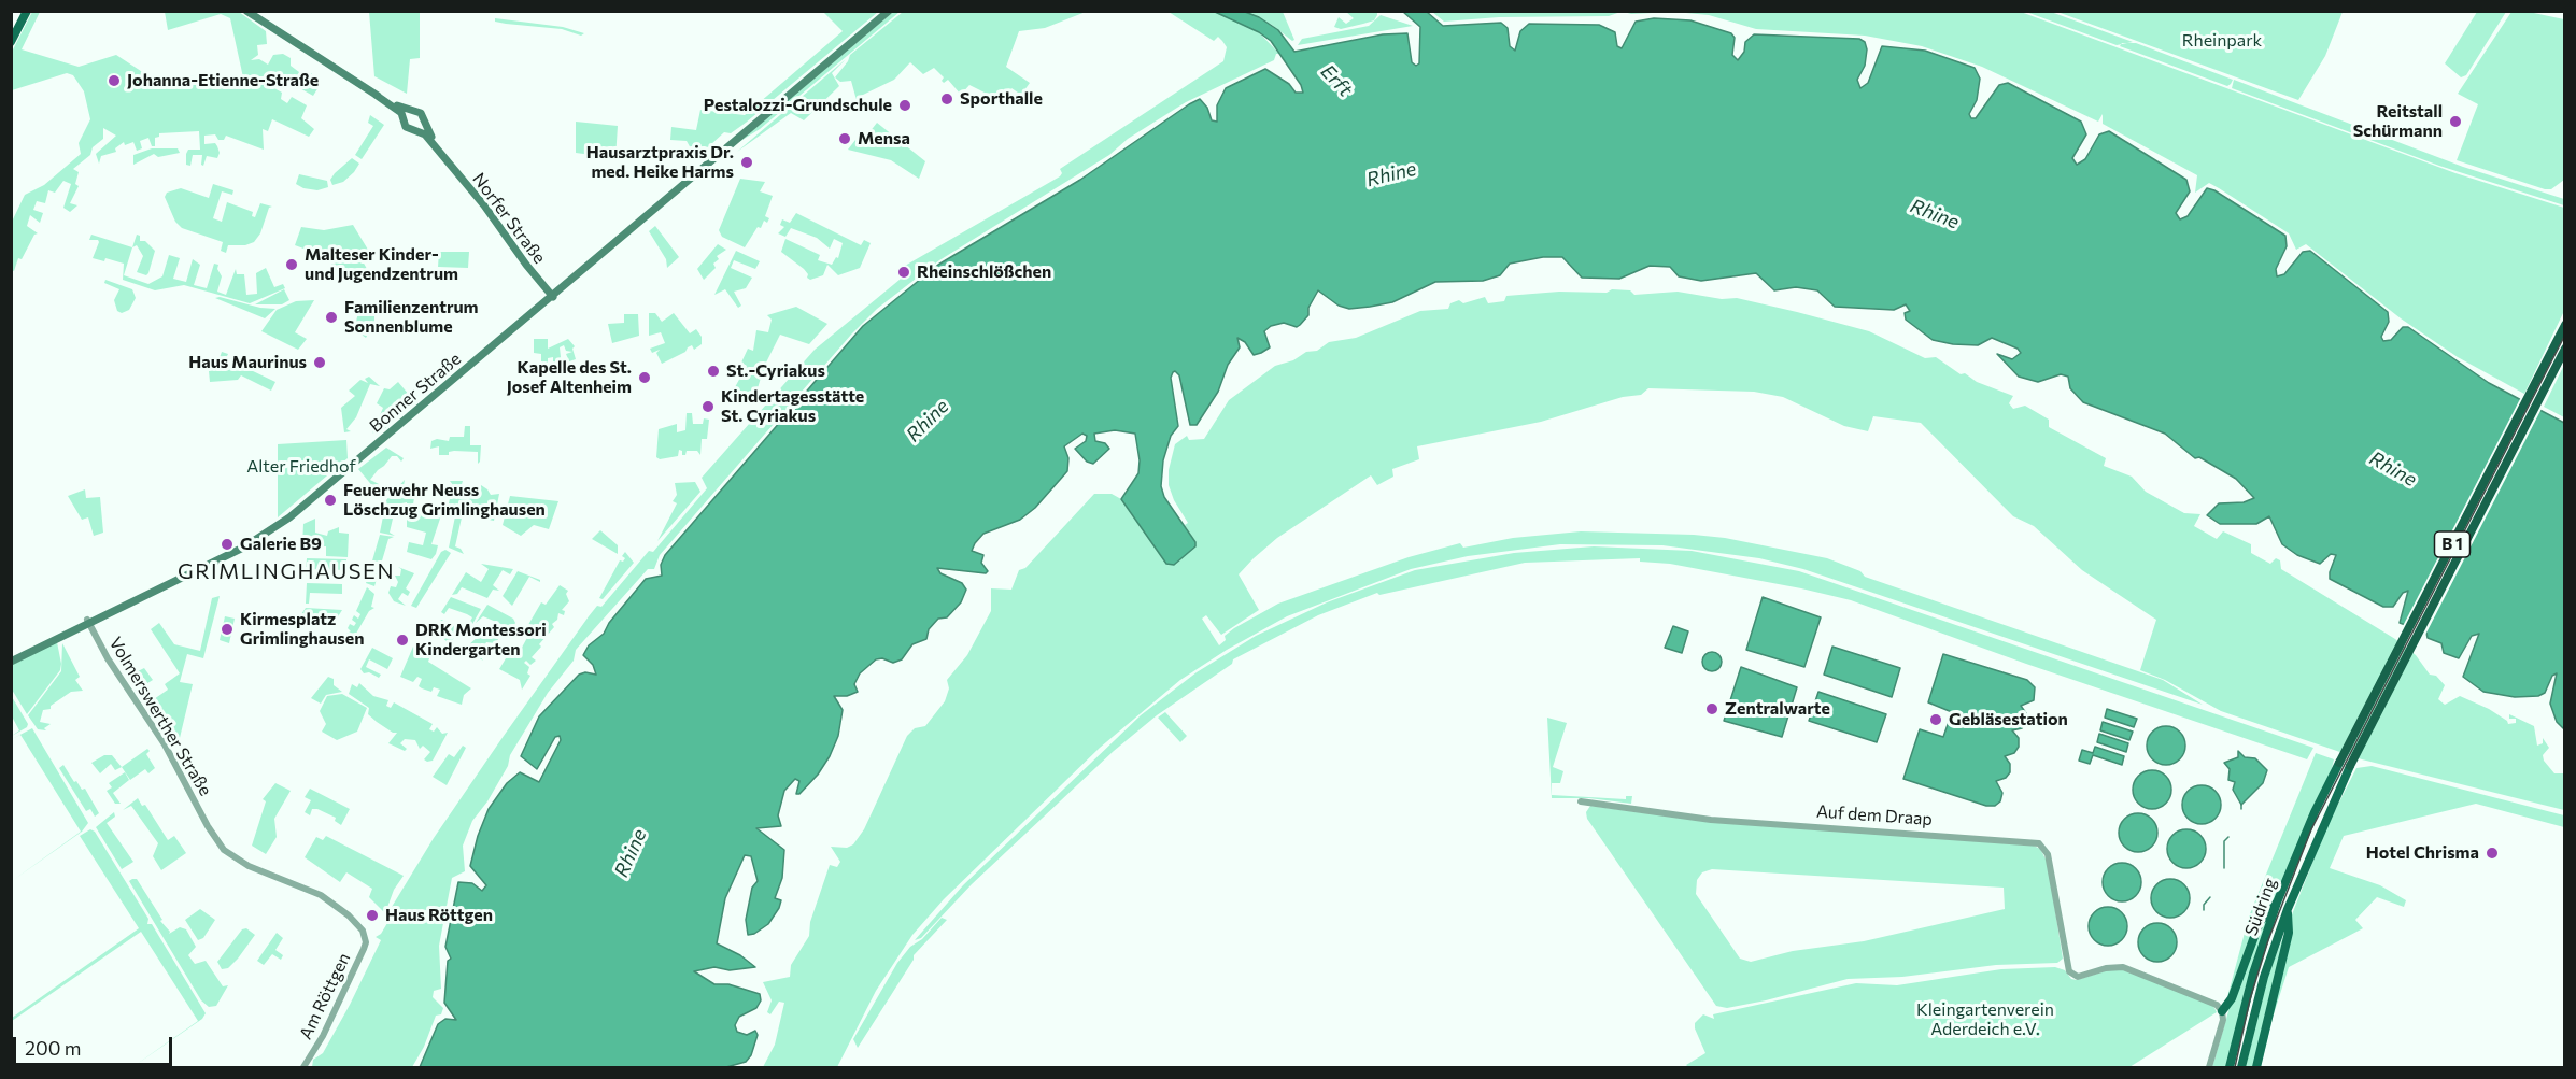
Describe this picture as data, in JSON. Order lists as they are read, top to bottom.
{
  "streets": {
    "highway": ["B 1"],
    "main road": ["Norfer Straße", "Bonner Straße", "Südring"],
    "street": ["Volmerswerther Straße", "Auf dem Draap", "Am Röttgen"]
  },
  "crossings": [
    ["Norfer Straße", "Bonner Straße"],
    ["Bonner Straße", "Volmerswerther Straße"],
    ["B 1", "Südring"],
    ["Volmerswerther Straße", "Am Röttgen"]
  ],
  "districts": ["GRIMLINGHAUSEN"],
  "water": ["Erft", "Rhine"],
  "parks": ["Rheinpark", "Alter Friedhof", "Kleingartenverein Aderdeich e.V."],
  "places": [
    "Johanna-Etienne-Straße",
    "Sporthalle",
    "Pestalozzi-Grundschule",
    "Reitstall Schürmann",
    "Mensa",
    "Hausarztpraxis Dr. med. Heike Harms",
    "Malteser Kinder- und Jugendzentrum",
    "Rheinschlößchen",
    "Familienzentrum Sonnenblume",
    "Haus Maurinus",
    "St.-Cyriakus",
    "Kapelle des St. Josef Altenheim",
    "Kindertagesstätte St. Cyriakus",
    "Feuerwehr Neuss Löschzug Grimlinghausen",
    "Galerie B9",
    "Kirmesplatz Grimlinghausen",
    "DRK Montessori Kindergarten",
    "Zentralwarte",
    "Gebläsestation",
    "Hotel Chrisma",
    "Haus Röttgen"
  ],
  "scale_bar": "200 m"
}
